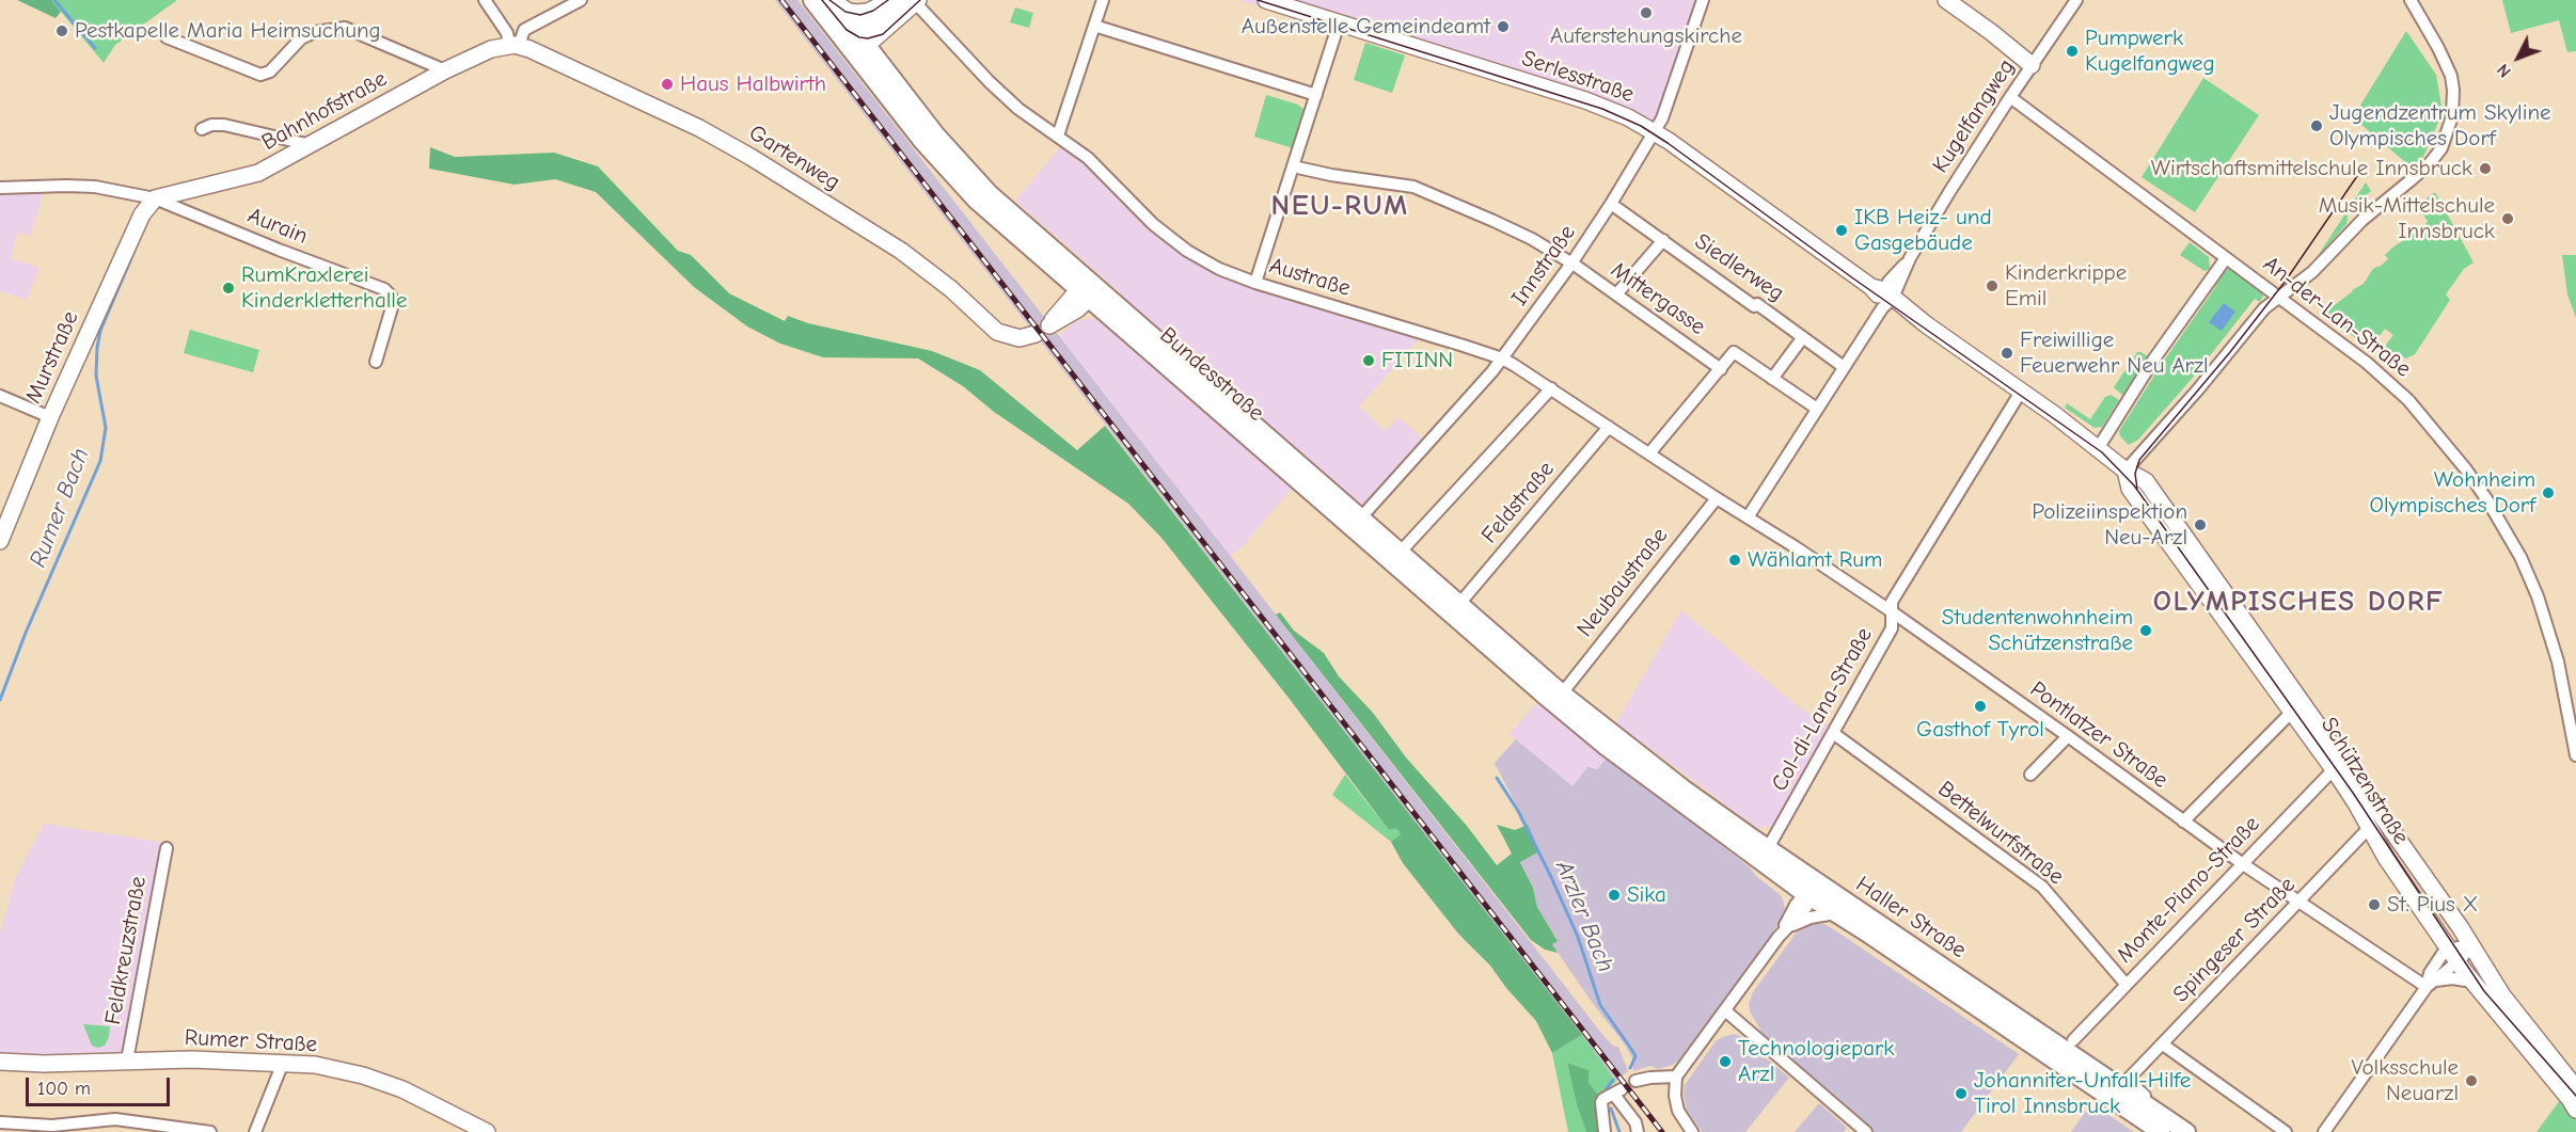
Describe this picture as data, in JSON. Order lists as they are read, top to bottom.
{
  "streets": {
    "main road": ["Bundesstraße", "Haller Straße"],
    "street": [
      "Serlesstraße",
      "Bahnhofstraße",
      "Kugelfangweg",
      "Gartenweg",
      "Aurain",
      "Innstraße",
      "Siedlerweg",
      "Austraße",
      "Mittergasse",
      "An-der-Lan-Straße",
      "Murstraße",
      "Feldstraße",
      "Neubaustraße",
      "Col-di-Lana-Straße",
      "Pontlatzer Straße",
      "Schützenstraße",
      "Bettelwurfstraße",
      "Monte-Piano-Straße",
      "Spingeser Straße",
      "Feldkreuzstraße",
      "Rumer Straße"
    ]
  },
  "crossings": [
    ["Serlesstraße", "Kugelfangweg"],
    ["Serlesstraße", "Innstraße"],
    ["Serlesstraße", "Schützenstraße"],
    ["Bahnhofstraße", "Gartenweg"],
    ["Bahnhofstraße", "Aurain"],
    ["Bahnhofstraße", "Murstraße"],
    ["Kugelfangweg", "Siedlerweg"],
    ["Kugelfangweg", "Austraße"],
    ["Kugelfangweg", "An-der-Lan-Straße"],
    ["Kugelfangweg", "Pontlatzer Straße"],
    ["Kugelfangweg", "Schützenstraße"],
    ["Aurain", "Murstraße"],
    ["Innstraße", "Siedlerweg"],
    ["Innstraße", "Austraße"],
    ["Innstraße", "Mittergasse"],
    ["Innstraße", "Bundesstraße"],
    ["Austraße", "Feldstraße"],
    ["Austraße", "Neubaustraße"],
    ["Austraße", "Pontlatzer Straße"],
    ["Bundesstraße", "Feldstraße"],
    ["Bundesstraße", "Neubaustraße"],
    ["Bundesstraße", "Haller Straße"],
    ["Col-di-Lana-Straße", "Pontlatzer Straße"],
    ["Col-di-Lana-Straße", "Schützenstraße"],
    ["Col-di-Lana-Straße", "Bettelwurfstraße"],
    ["Col-di-Lana-Straße", "Haller Straße"],
    ["Pontlatzer Straße", "Monte-Piano-Straße"],
    ["Pontlatzer Straße", "Spingeser Straße"],
    ["Schützenstraße", "Monte-Piano-Straße"],
    ["Schützenstraße", "Spingeser Straße"],
    ["Bettelwurfstraße", "Monte-Piano-Straße"],
    ["Haller Straße", "Spingeser Straße"],
    ["Feldkreuzstraße", "Rumer Straße"]
  ],
  "districts": ["NEU-RUM", "OLYMPISCHES DORF"],
  "water": ["Rumer Bach", "Arzler Bach"],
  "places": [
    "Auferstehungskirche",
    "Außenstelle Gemeindeamt",
    "Pestkapelle Maria Heimsuchung",
    "Pumpwerk Kugelfangweg",
    "Haus Halbwirth",
    "Jugendzentrum Skyline Olympisches Dorf",
    "Wirtschaftsmittelschule Innsbruck",
    "Musik-Mittelschule Innsbruck",
    "IKB Heiz- und Gasgebäude",
    "Kinderkrippe Emil",
    "RumKraxlerei Kinderkletterhalle",
    "Freiwillige Feuerwehr Neu Arzl",
    "FITINN",
    "Wohnheim Olympisches Dorf",
    "Polizeiinspektion Neu-Arzl",
    "Wählamt Rum",
    "Studentenwohnheim Schützenstraße",
    "Gasthof Tyrol",
    "Sika",
    "St. Pius X",
    "Technologiepark Arzl",
    "Volksschule Neuarzl",
    "Johanniter-Unfall-Hilfe Tirol Innsbruck"
  ],
  "scale_bar": "100 m",
  "north": "bottom left"
}
